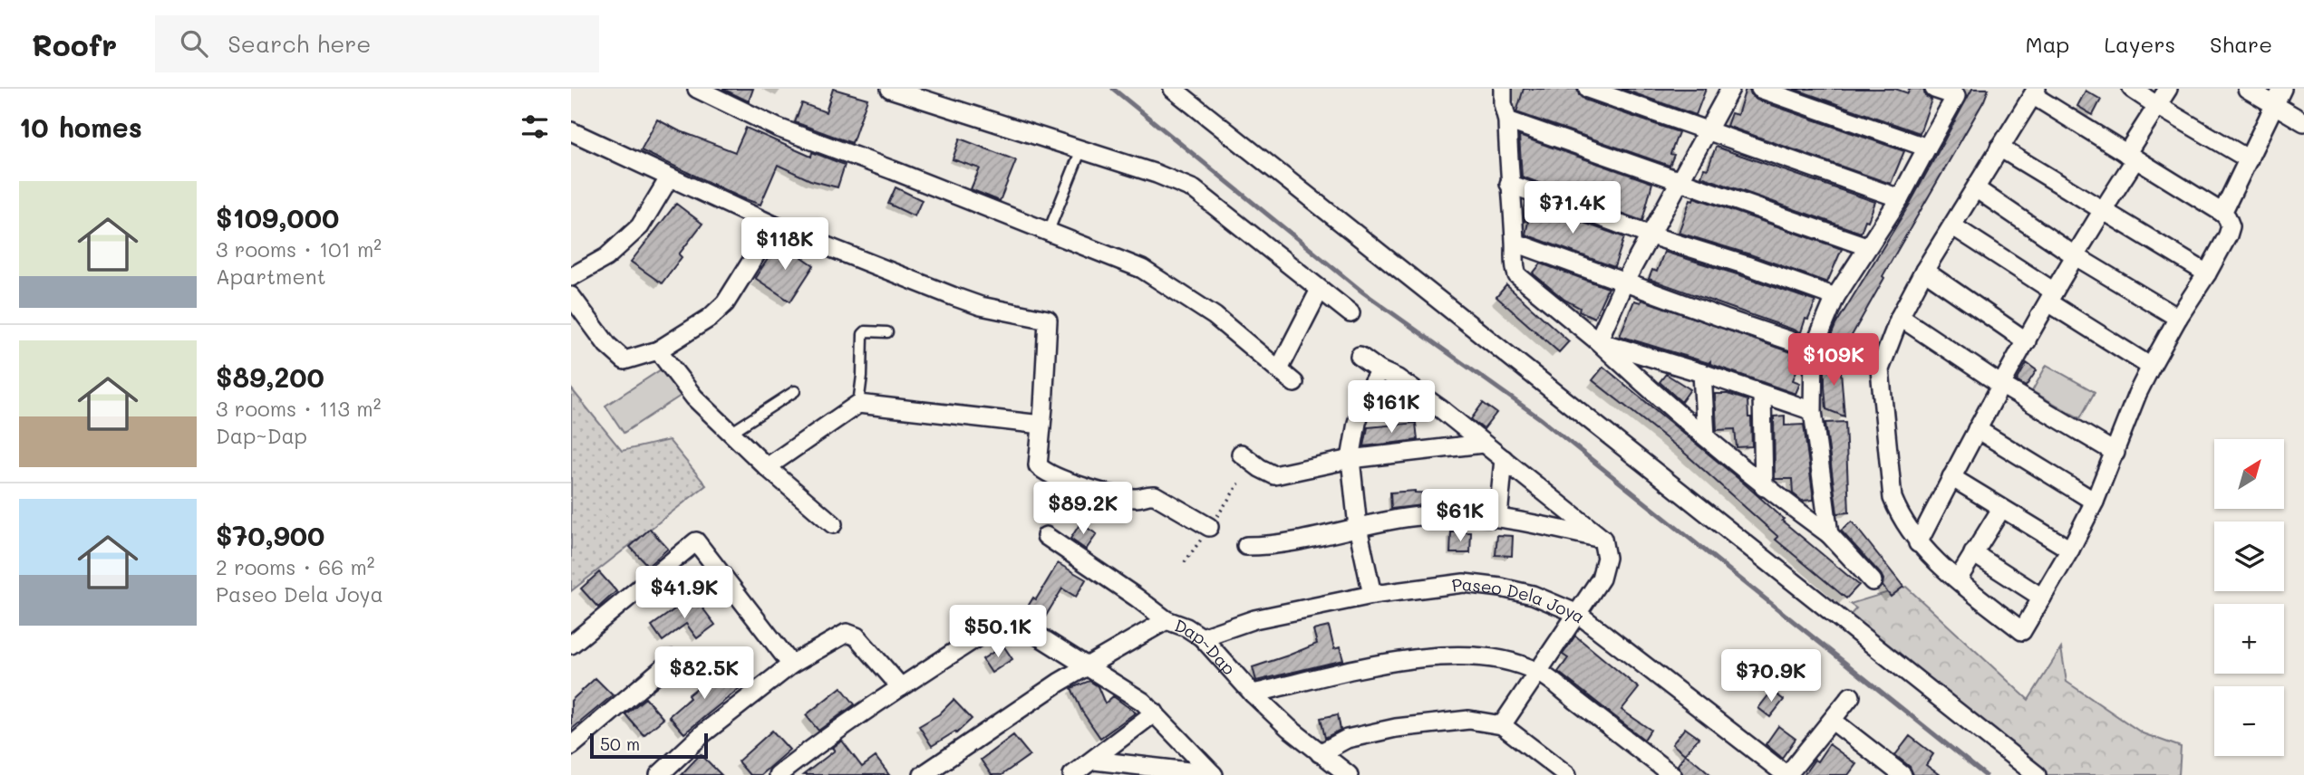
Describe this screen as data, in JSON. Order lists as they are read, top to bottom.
{
  "streets": {
    "street": ["Paseo Dela Joya", "Dap~Dap"]
  },
  "crossings": [
    ["Paseo Dela Joya", "Dap~Dap"]
  ],
  "scale_bar": "50 m",
  "north": "top right",
  "page": {
    "header": "Roofr",
    "search": "Search here",
    "nav": ["Map", "Layers", "Share"],
    "heading": "10 homes",
    "list": [
      {
        "name": "$109,000",
        "note": "3 rooms · 101 m² · Apartment"
      },
      {
        "name": "$89,200",
        "note": "3 rooms · 113 m² · Dap~Dap"
      },
      {
        "name": "$70,900",
        "note": "2 rooms · 66 m² · Paseo Dela Joya"
      }
    ],
    "price": [
      "$71.4K",
      "$118K",
      "$109K",
      "$161K",
      "$89.2K",
      "$61K",
      "$41.9K",
      "$50.1K",
      "$82.5K",
      "$70.9K"
    ],
    "map_buttons": ["+", "−"],
    "scale": "50 m"
  }
}
